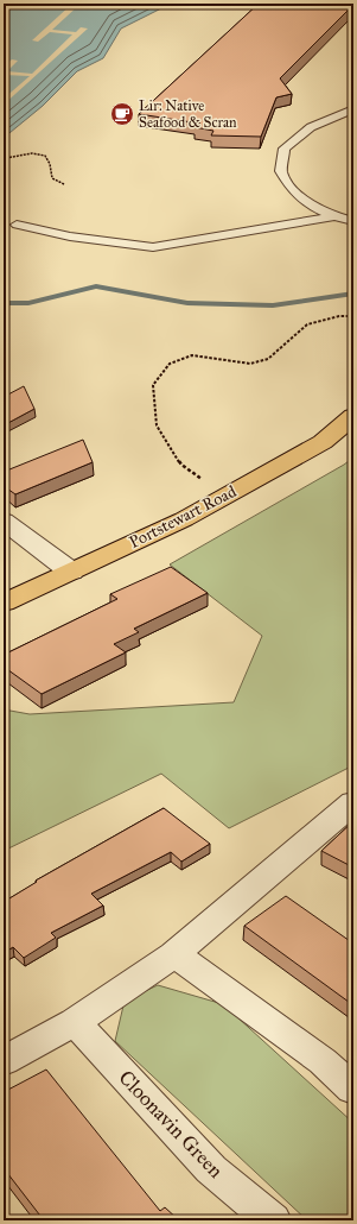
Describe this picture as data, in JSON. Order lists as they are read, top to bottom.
{
  "streets": {
    "main road": ["Portstewart Road"],
    "street": ["Cloonavin Green"]
  },
  "places": {
    "cafe": ["Lir: Native Seafood & Scran"]
  }
}
